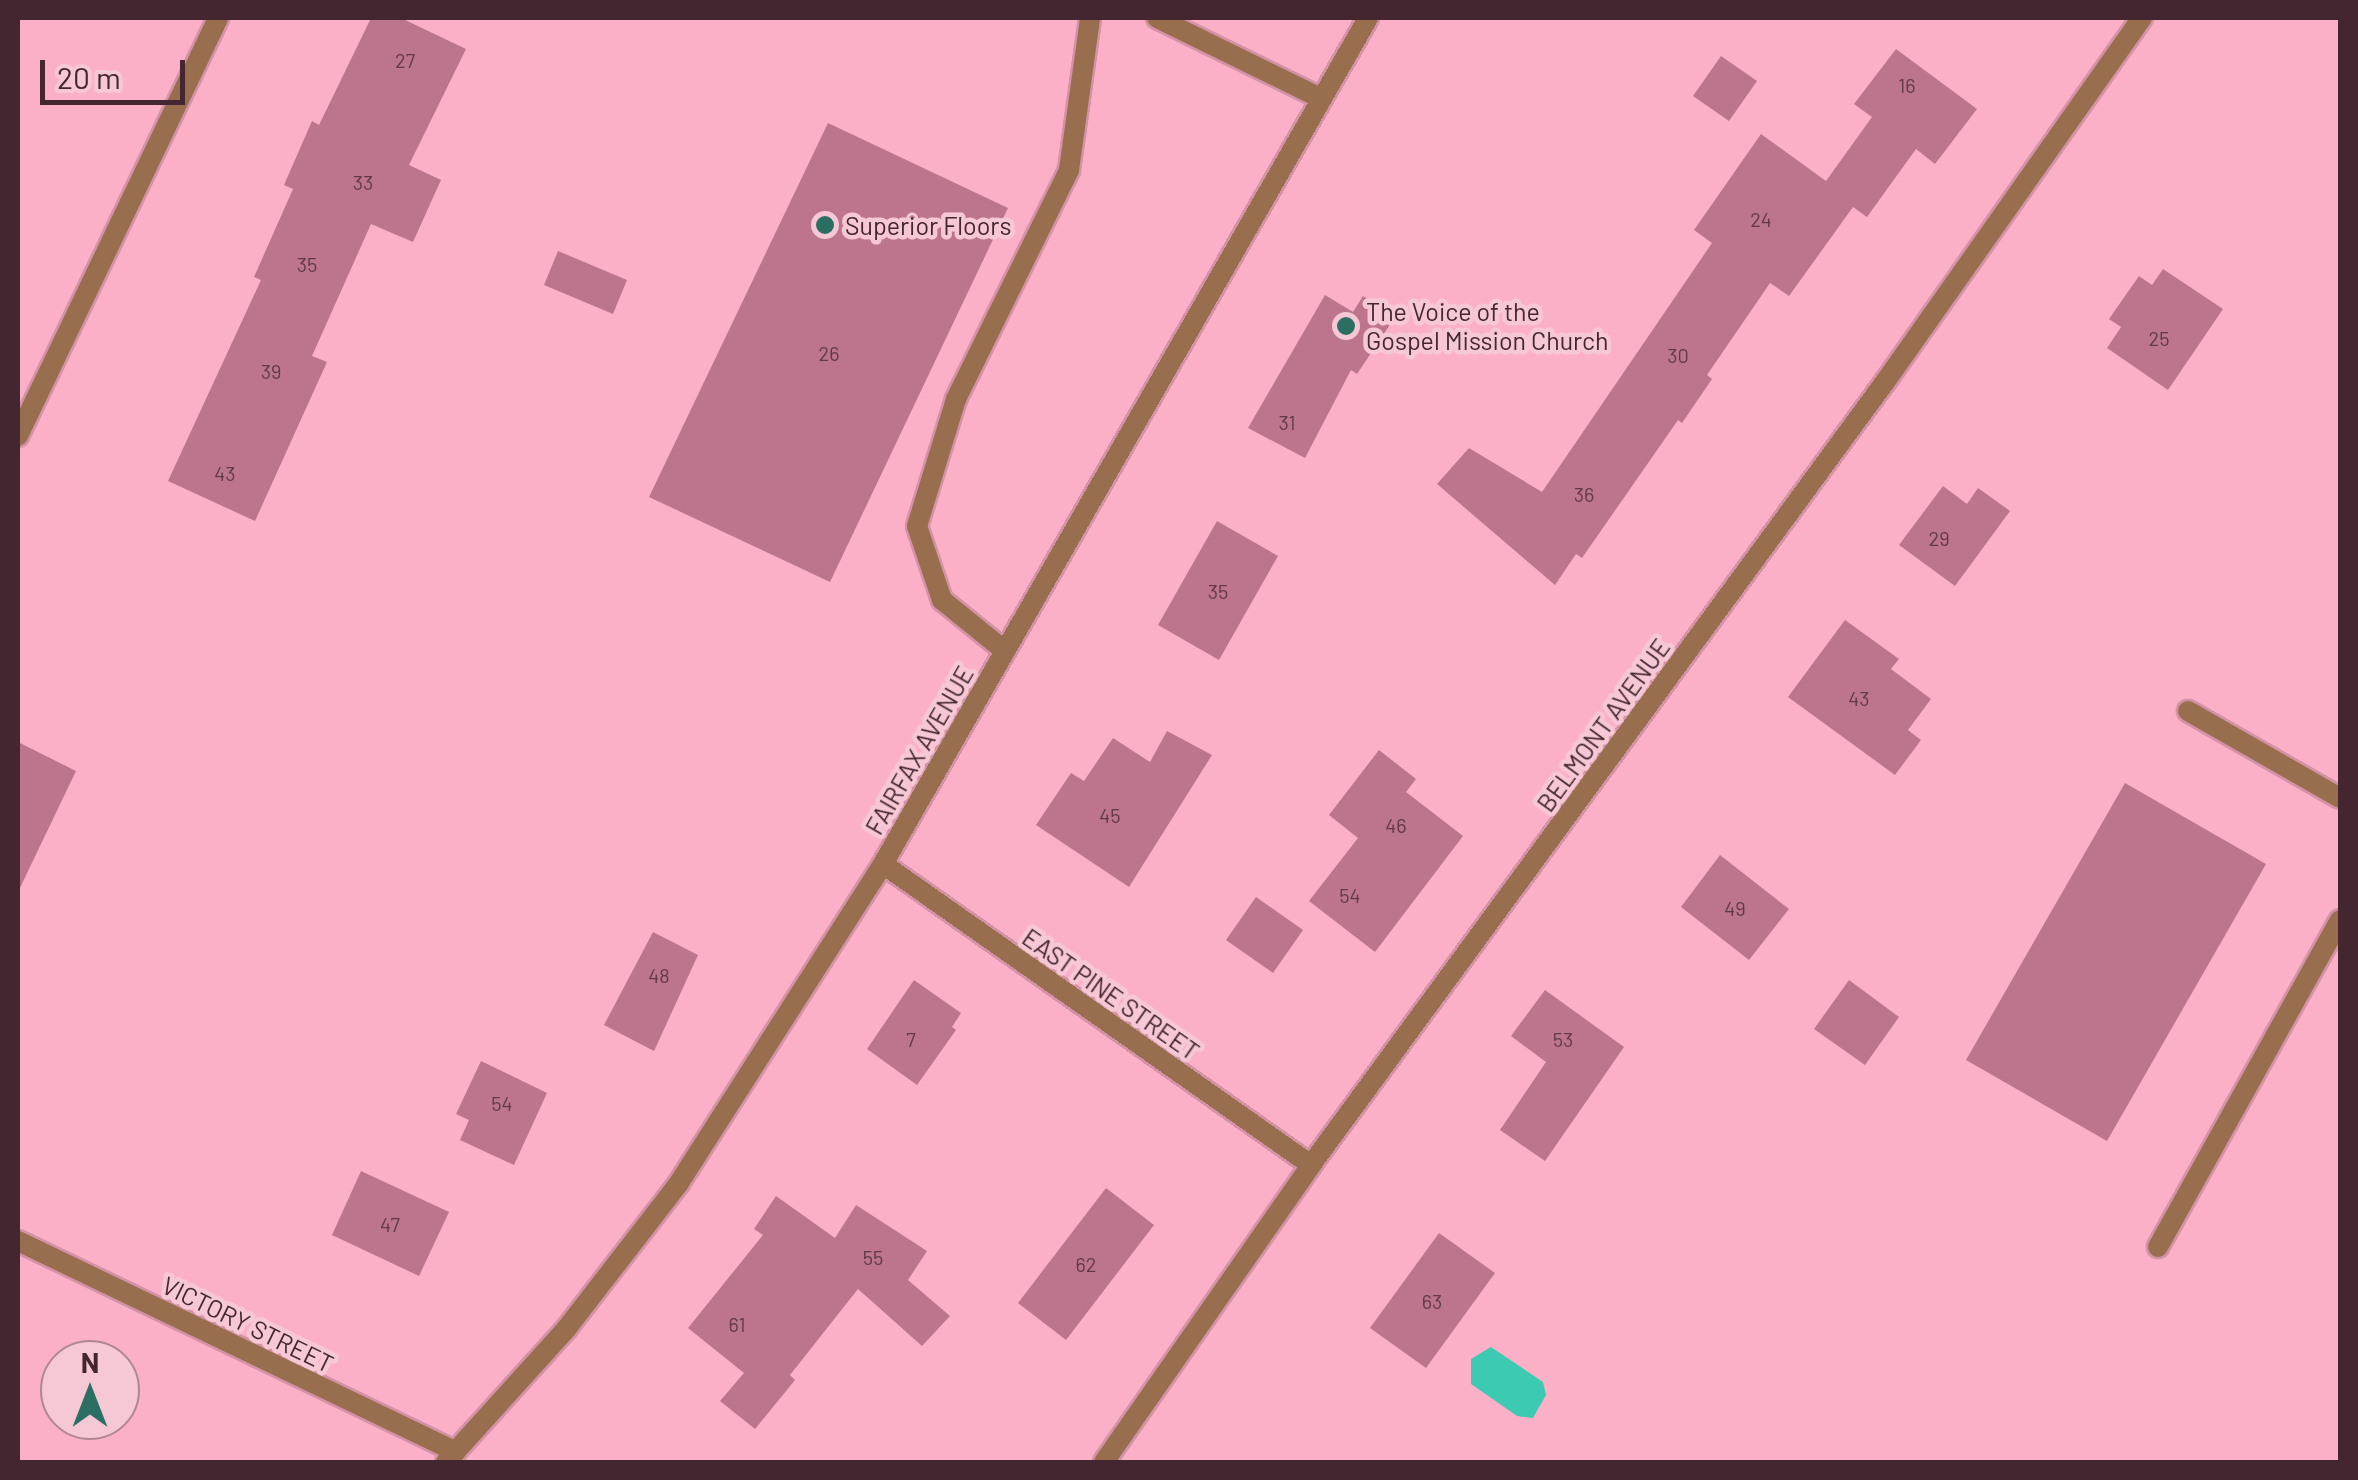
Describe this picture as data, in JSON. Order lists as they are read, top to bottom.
{
  "streets": {
    "street": [
      "BELMONT AVENUE",
      "FAIRFAX AVENUE",
      "EAST PINE STREET",
      "VICTORY STREET"
    ]
  },
  "crossings": [
    ["BELMONT AVENUE", "EAST PINE STREET"],
    ["FAIRFAX AVENUE", "EAST PINE STREET"],
    ["FAIRFAX AVENUE", "VICTORY STREET"]
  ],
  "places": ["Superior Floors", "The Voice of the Gospel Mission Church"],
  "house_numbers": [
    "27",
    "16",
    "33",
    "24",
    "35",
    "25",
    "26",
    "30",
    "39",
    "31",
    "43",
    "36",
    "29",
    "35",
    "43",
    "45",
    "46",
    "54",
    "49",
    "48",
    "7",
    "53",
    "54",
    "47",
    "55",
    "62",
    "63",
    "61"
  ],
  "scale_bar": "20 m",
  "north": "top"
}
